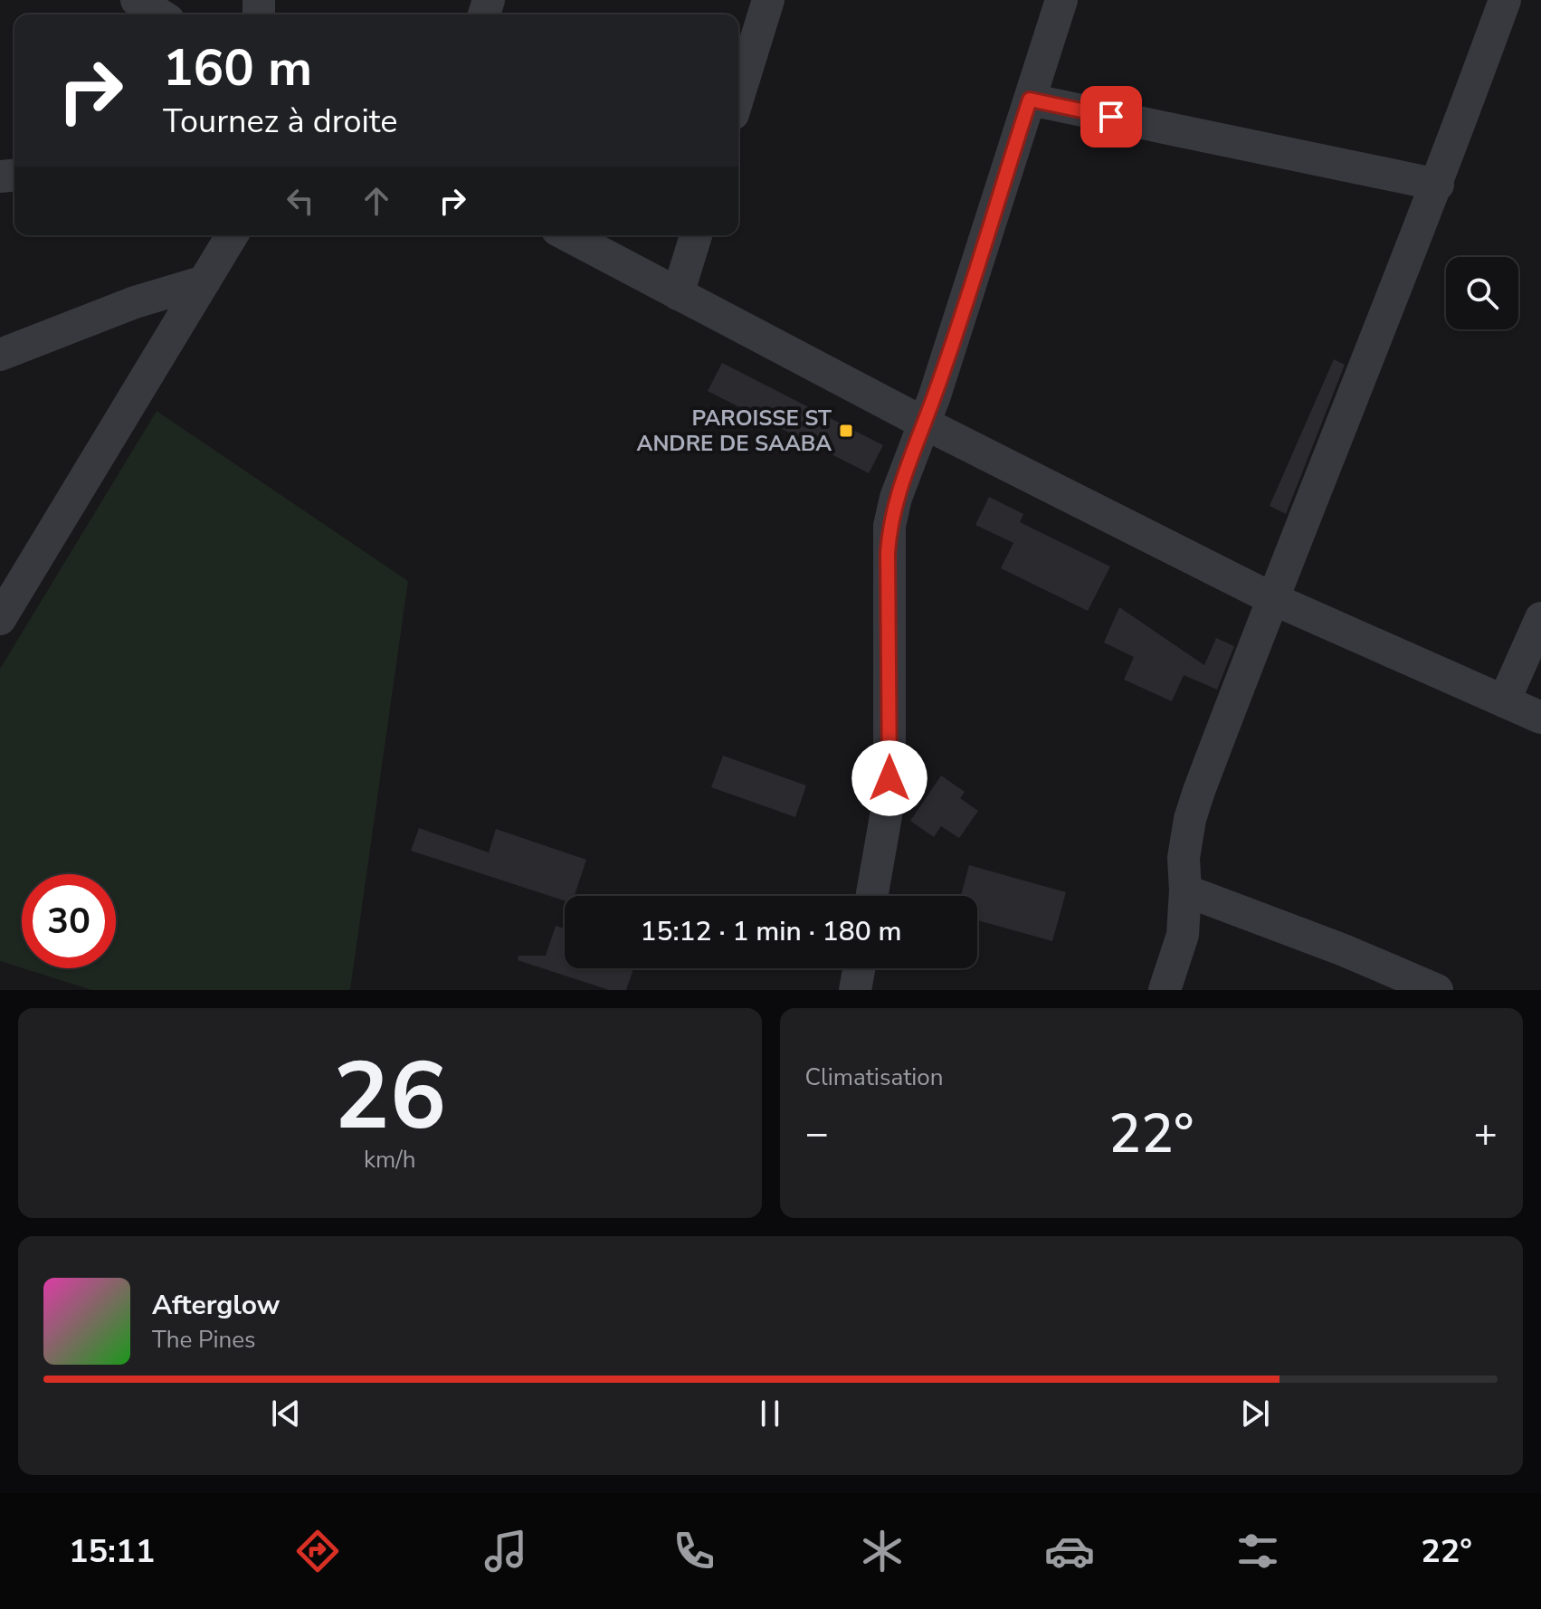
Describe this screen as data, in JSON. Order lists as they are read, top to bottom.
{
  "places": {
    "transit": ["PAROISSE ST ANDRE DE SAABA"]
  },
  "page": {
    "turn": ["160 m", "Tournez à droite"],
    "limit": "30",
    "trip": "15:12 · 1 min · 180 m",
    "tile": [
      ["26", "km/h"],
      "Climatisation"
    ],
    "heat": ["−", "22°", "+"],
    "song": ["Afterglow", "The Pines"],
    "tabs": ["15:11", "22°"]
  }
}
